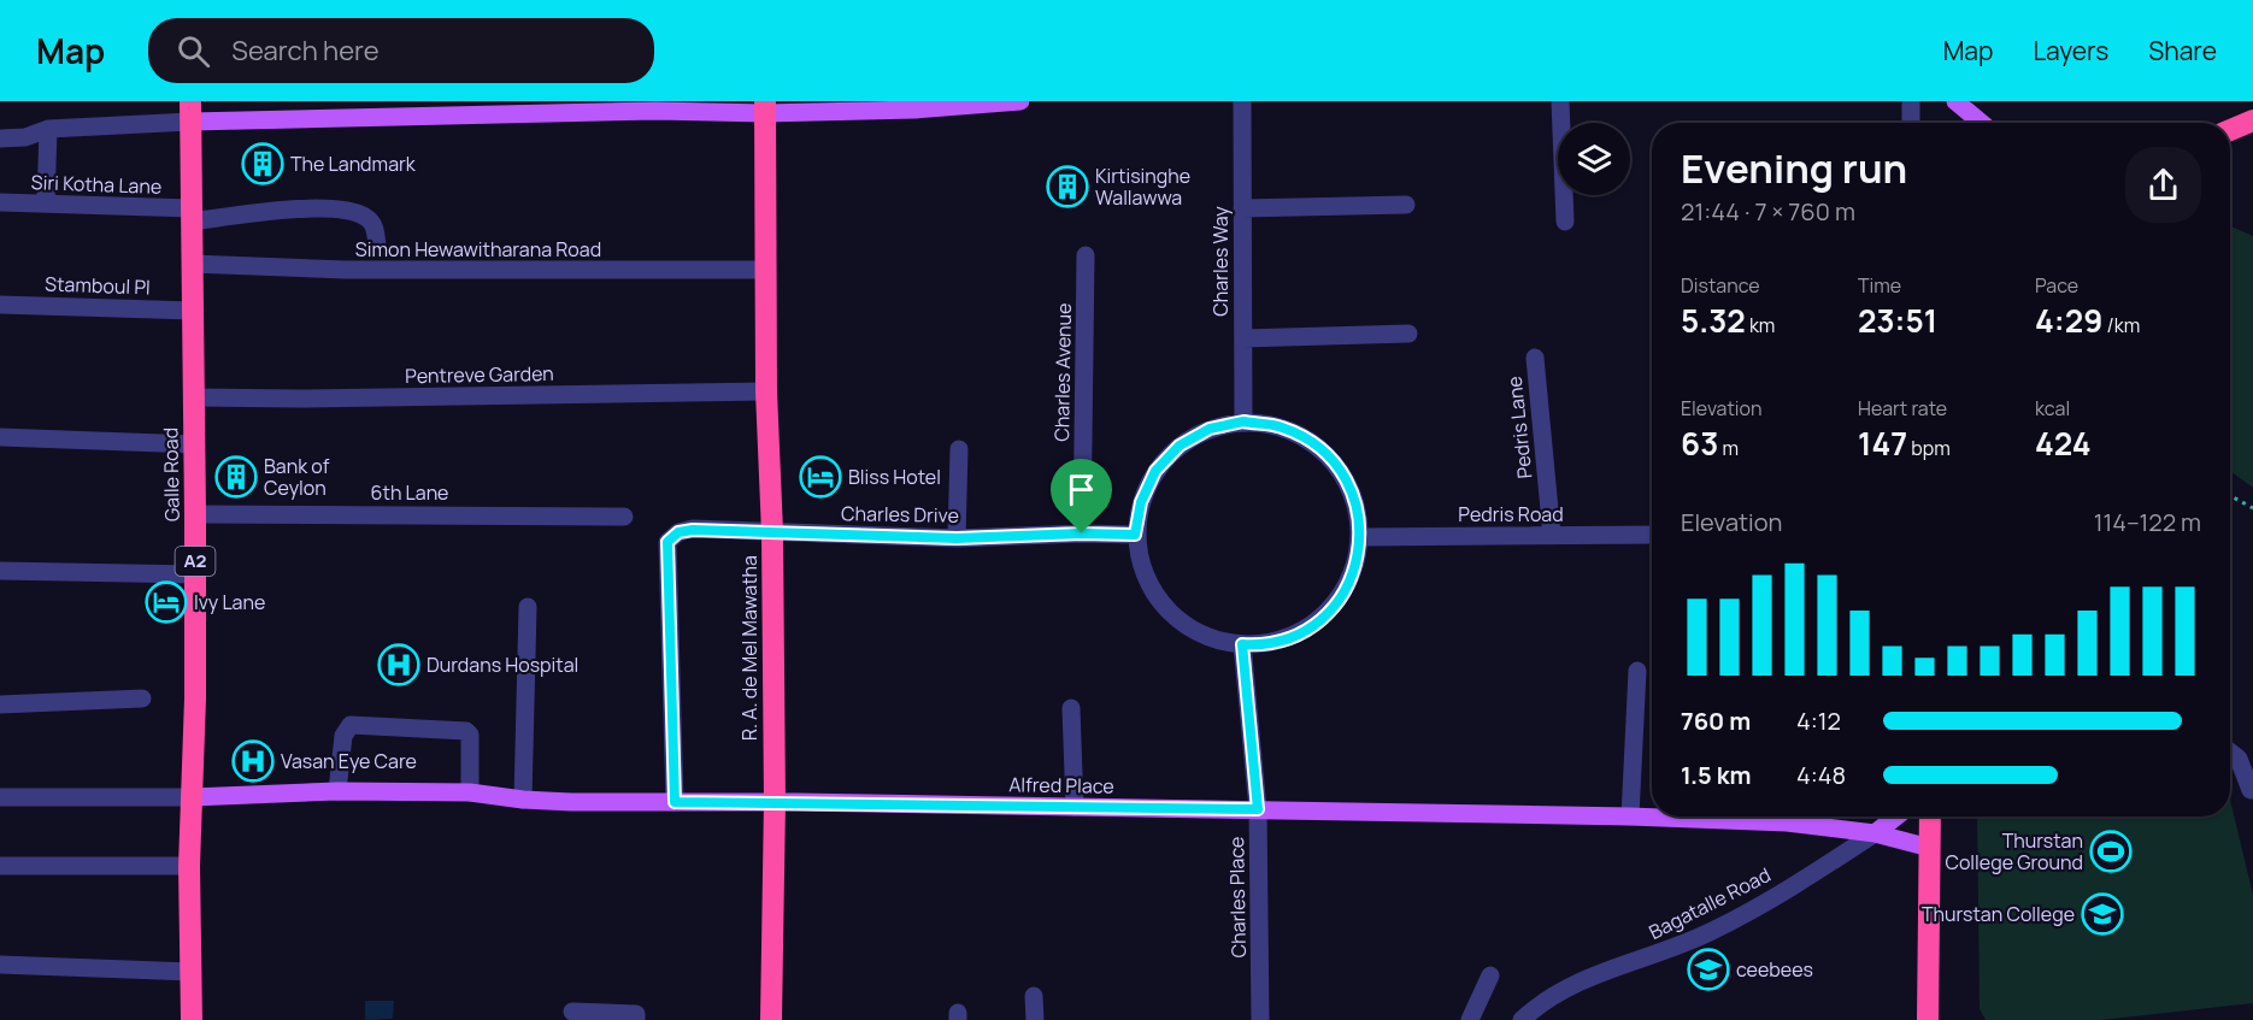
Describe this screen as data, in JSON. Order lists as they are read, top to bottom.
{
  "streets": {
    "highway": ["Galle Road", "A2", "R. A. de Mel Mawatha"],
    "main road": ["Alfred Place", "Bagatalle Road"],
    "street": [
      "Siri Kotha Lane",
      "Simon Hewawitharana Road",
      "Charles Way",
      "Stamboul Pl",
      "Charles Avenue",
      "Pentreve Garden",
      "Pedris Lane",
      "6th Lane",
      "Charles Drive",
      "Pedris Road",
      "Charles Place"
    ]
  },
  "crossings": [
    ["Siri Kotha Lane", "Galle Road"],
    ["Simon Hewawitharana Road", "Galle Road"],
    ["Simon Hewawitharana Road", "R. A. de Mel Mawatha"],
    ["Charles Way", "Charles Drive"],
    ["Charles Way", "Pedris Road"],
    ["Charles Way", "Charles Place"],
    ["Stamboul Pl", "Galle Road"],
    ["Charles Avenue", "Charles Drive"],
    ["Pentreve Garden", "Galle Road"],
    ["Pentreve Garden", "R. A. de Mel Mawatha"],
    ["Pedris Lane", "Pedris Road"],
    ["Galle Road", "6th Lane"],
    ["Galle Road", "Alfred Place"],
    ["Charles Drive", "Pedris Road"],
    ["Charles Drive", "R. A. de Mel Mawatha"],
    ["Charles Drive", "Alfred Place"],
    ["Charles Drive", "Charles Place"],
    ["Pedris Road", "Charles Place"],
    ["R. A. de Mel Mawatha", "Alfred Place"],
    ["Alfred Place", "Charles Place"],
    ["Alfred Place", "Bagatalle Road"]
  ],
  "places": {
    "building": ["The Landmark", "Kirtisinghe Wallawwa", "Bank of Ceylon"],
    "hotel": ["Bliss Hotel", "Ivy Lane"],
    "hospital": ["Durdans Hospital", "Vasan Eye Care"],
    "sports": ["Thurstan College Ground"],
    "school or university": ["Thurstan College", "ceebees"]
  },
  "page": {
    "header": "Map",
    "search": "Search here",
    "nav": ["Map", "Layers", "Share"],
    "heading": ["Evening run", "21:44 · 7 × 760 m"],
    "stats": [
      ["Distance", "5.32 km"],
      ["Time", "23:51"],
      ["Pace", "4:29 /km"],
      ["Elevation", "63 m"],
      ["Heart rate", "147 bpm"],
      ["kcal", "424"]
    ],
    "chart": ["Elevation", "114–122 m"],
    "list": [
      {
        "name": "760 m",
        "note": "4:12"
      },
      {
        "name": "1.5 km",
        "note": "4:48"
      }
    ]
  }
}
